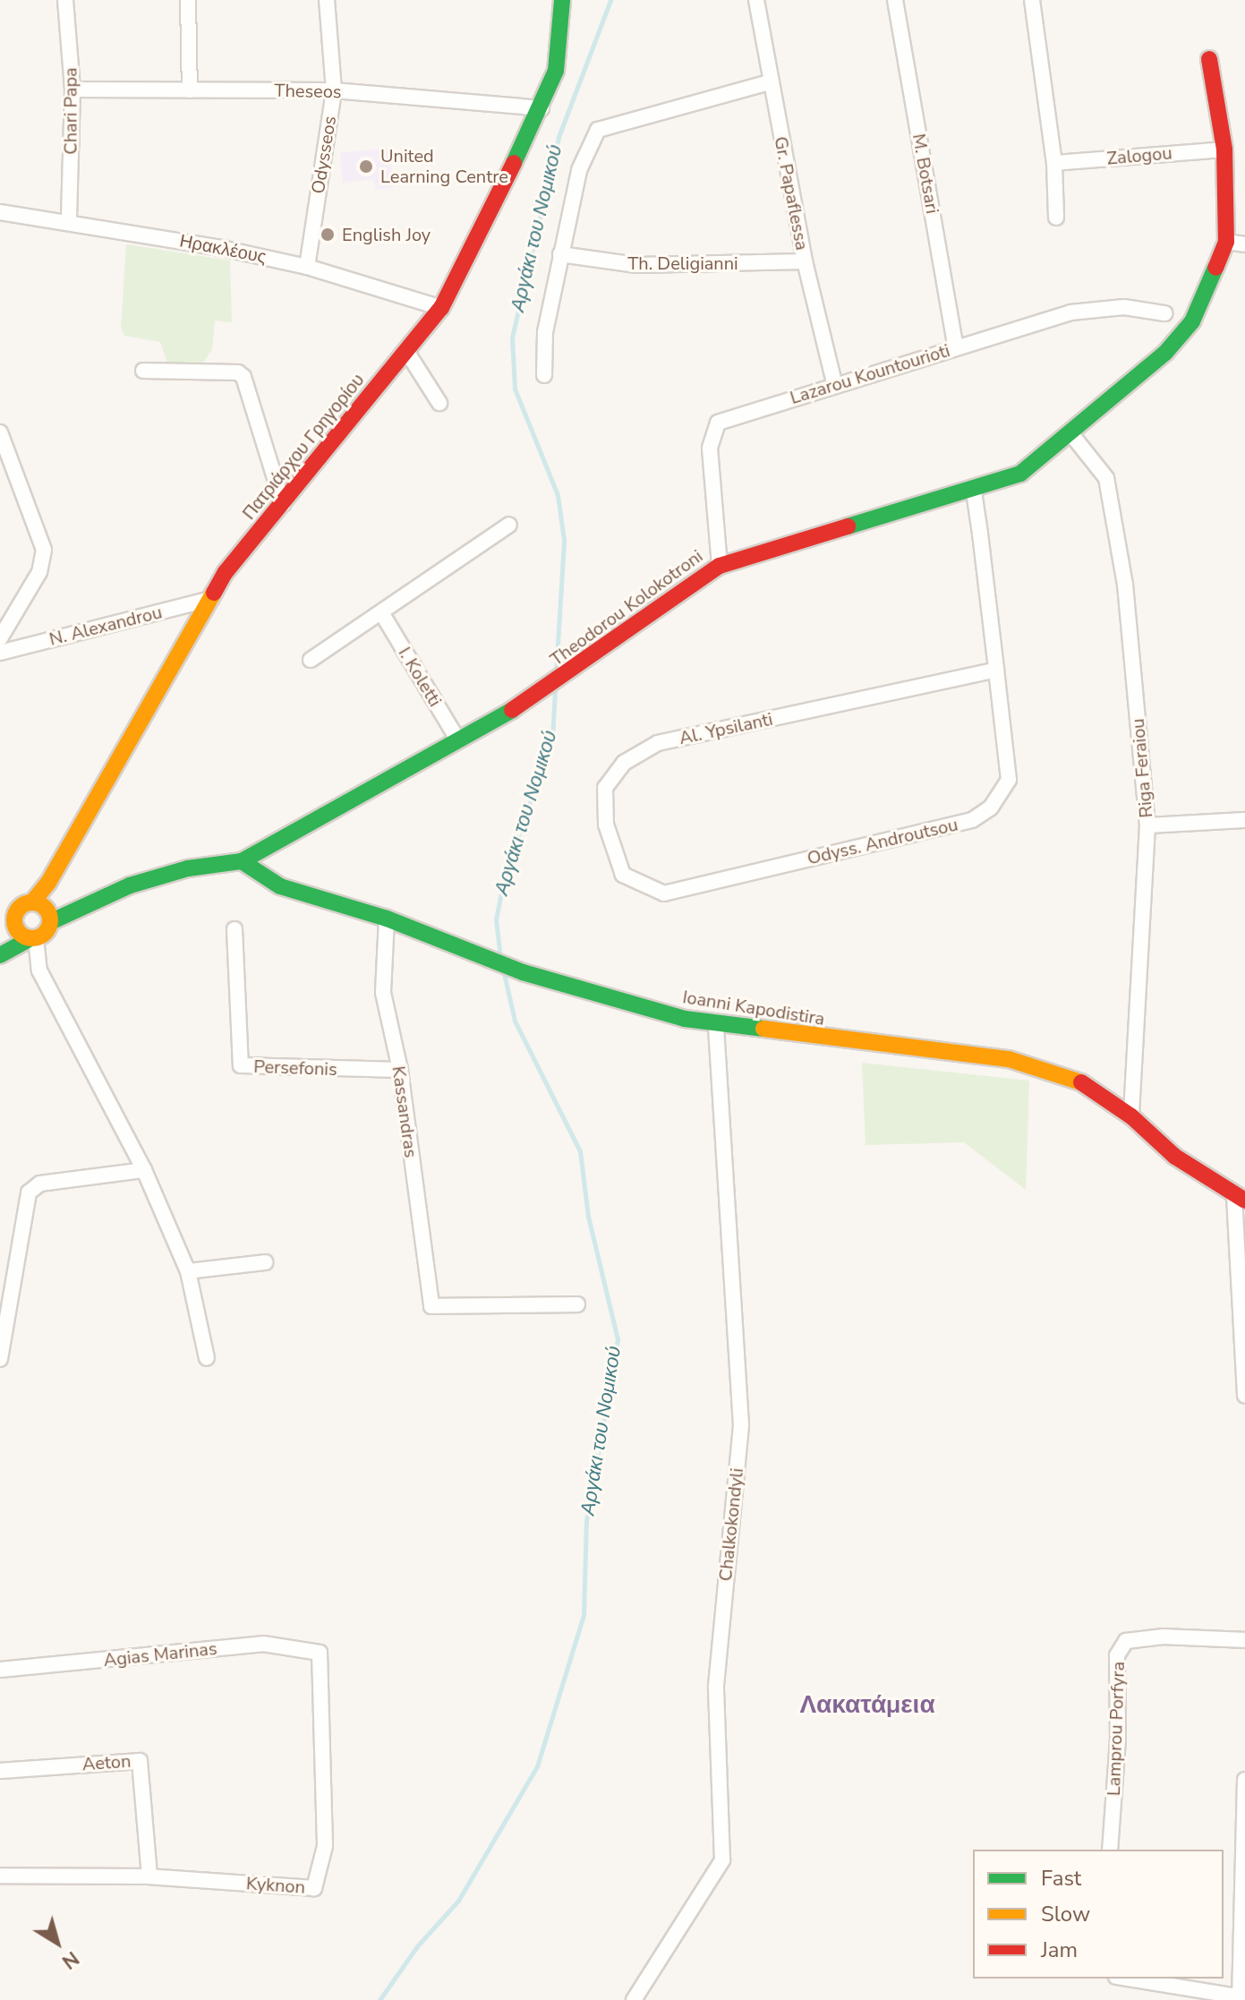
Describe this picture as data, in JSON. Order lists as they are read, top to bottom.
{
  "streets": {
    "street": [
      "Theseos",
      "Chari Papa",
      "Odysseos",
      "Zalogou",
      "M. Botsari",
      "Gr. Papaflessa",
      "Ηρακλέους",
      "Th. Deligianni",
      "Lazarou Kountourioti",
      "Πατριάρχου Γρηγορίου",
      "Theodorou Kolokotroni",
      "N. Alexandrou",
      "I. Koletti",
      "Al. Ypsilanti",
      "Riga Feraiou",
      "Odyss. Androutsou",
      "Ioanni Kapodistira",
      "Persefonis",
      "Kassandras",
      "Chalkokondyli",
      "Agias Marinas",
      "Lamprou Porfyra",
      "Aeton",
      "Kyknon"
    ]
  },
  "crossings": [
    ["Theseos", "Chari Papa"],
    ["Theseos", "Odysseos"],
    ["Theseos", "Πατριάρχου Γρηγορίου"],
    ["Chari Papa", "Ηρακλέους"],
    ["Odysseos", "Ηρακλέους"],
    ["M. Botsari", "Lazarou Kountourioti"],
    ["Gr. Papaflessa", "Th. Deligianni"],
    ["Gr. Papaflessa", "Lazarou Kountourioti"],
    ["Ηρακλέους", "Πατριάρχου Γρηγορίου"],
    ["Lazarou Kountourioti", "Theodorou Kolokotroni"],
    ["Πατριάρχου Γρηγορίου", "Theodorou Kolokotroni"],
    ["Πατριάρχου Γρηγορίου", "N. Alexandrou"],
    ["Theodorou Kolokotroni", "I. Koletti"],
    ["Theodorou Kolokotroni", "Riga Feraiou"],
    ["Theodorou Kolokotroni", "Odyss. Androutsou"],
    ["Theodorou Kolokotroni", "Ioanni Kapodistira"],
    ["Al. Ypsilanti", "Odyss. Androutsou"],
    ["Riga Feraiou", "Ioanni Kapodistira"],
    ["Ioanni Kapodistira", "Kassandras"],
    ["Ioanni Kapodistira", "Chalkokondyli"],
    ["Persefonis", "Kassandras"],
    ["Agias Marinas", "Kyknon"],
    ["Aeton", "Kyknon"]
  ],
  "districts": ["Λακατάμεια"],
  "water": ["Αργάκι του Νομικού"],
  "places": ["United Learning Centre", "English Joy"],
  "legend": ["Fast", "Slow", "Jam"],
  "north": "bottom right"
}
